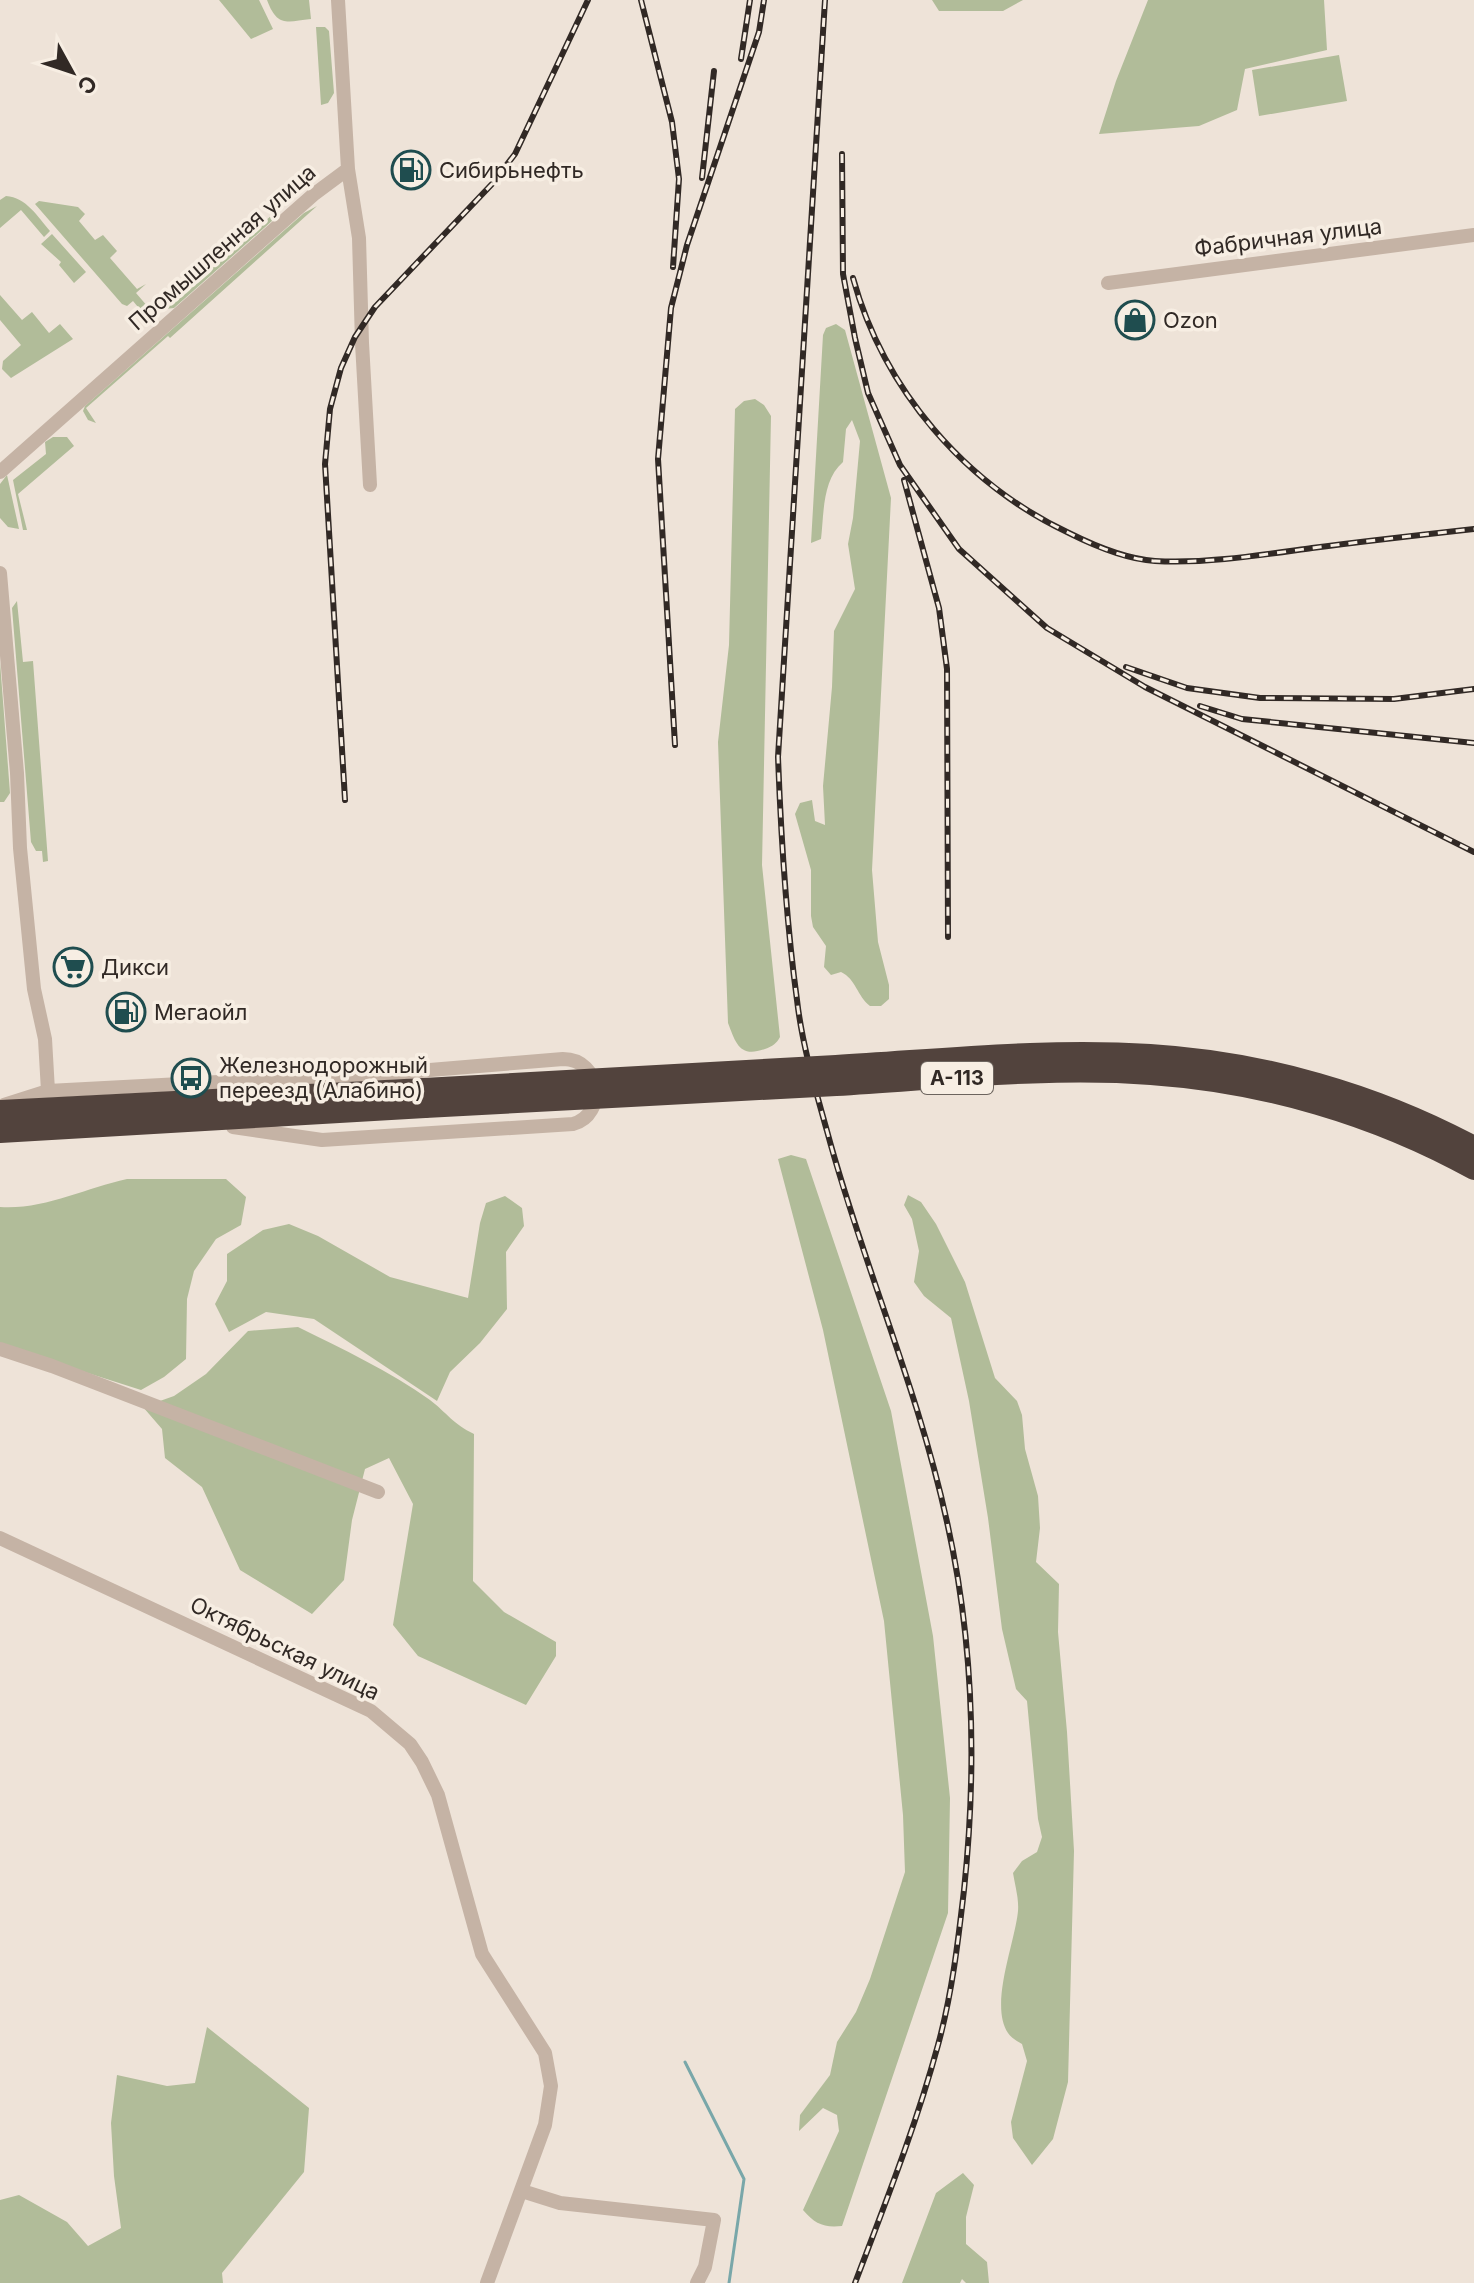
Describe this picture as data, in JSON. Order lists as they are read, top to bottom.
{
  "streets": {
    "highway": ["А-113"],
    "street": ["Фабричная улица", "Промышленная улица", "Октябрьская улица"]
  },
  "places": {
    "fuel station": ["Сибирьнефть", "Мегаойл"],
    "shop": ["Ozon"],
    "supermarket": ["Дикси"],
    "bus stop": ["Железнодорожный переезд (Алабино)"]
  },
  "north": "bottom right"
}
